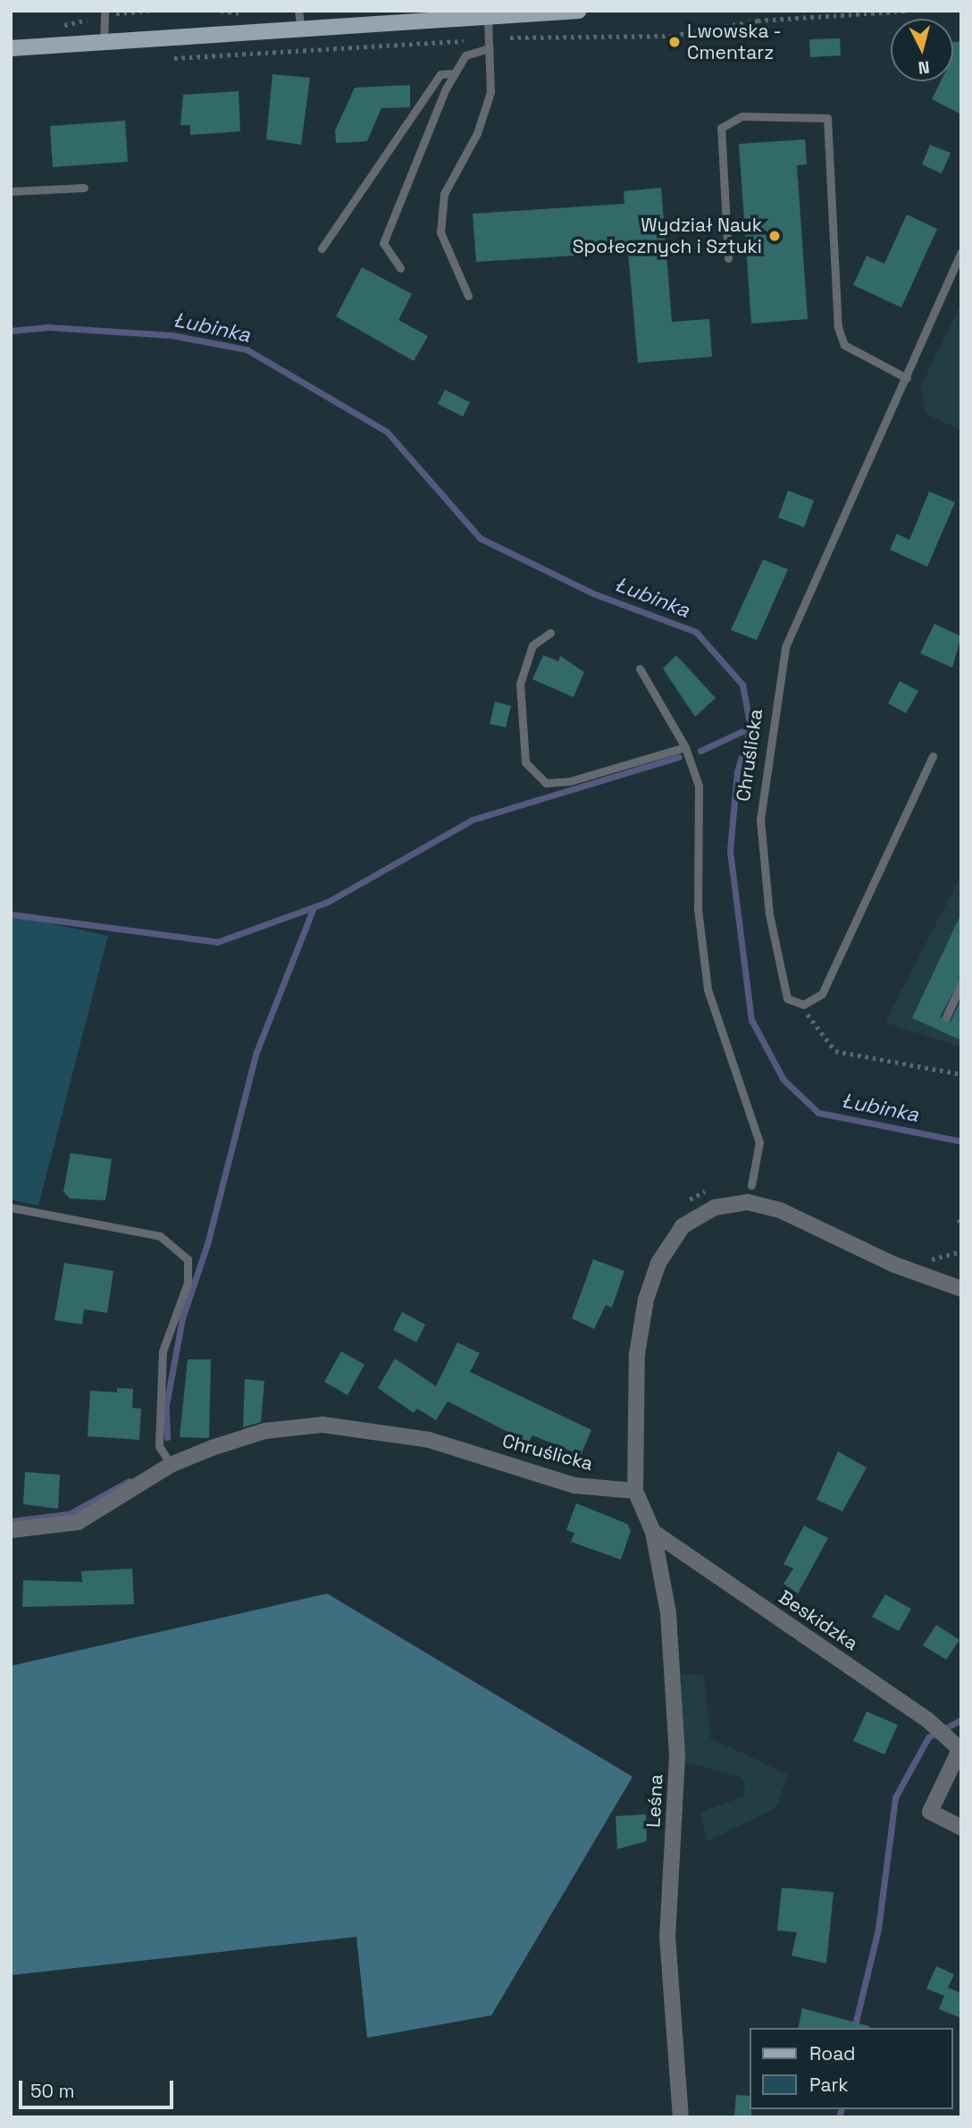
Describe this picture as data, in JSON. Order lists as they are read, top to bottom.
{
  "streets": {
    "street": ["Chruślicka", "Beskidzka", "Leśna"]
  },
  "crossings": [
    ["Chruślicka", "Leśna"],
    ["Beskidzka", "Leśna"]
  ],
  "water": ["Łubinka"],
  "places": ["Lwowska - Cmentarz", "Wydział Nauk Społecznych i Sztuki"],
  "legend": ["Road", "Park"],
  "scale_bar": "50 m",
  "north": "bottom"
}
